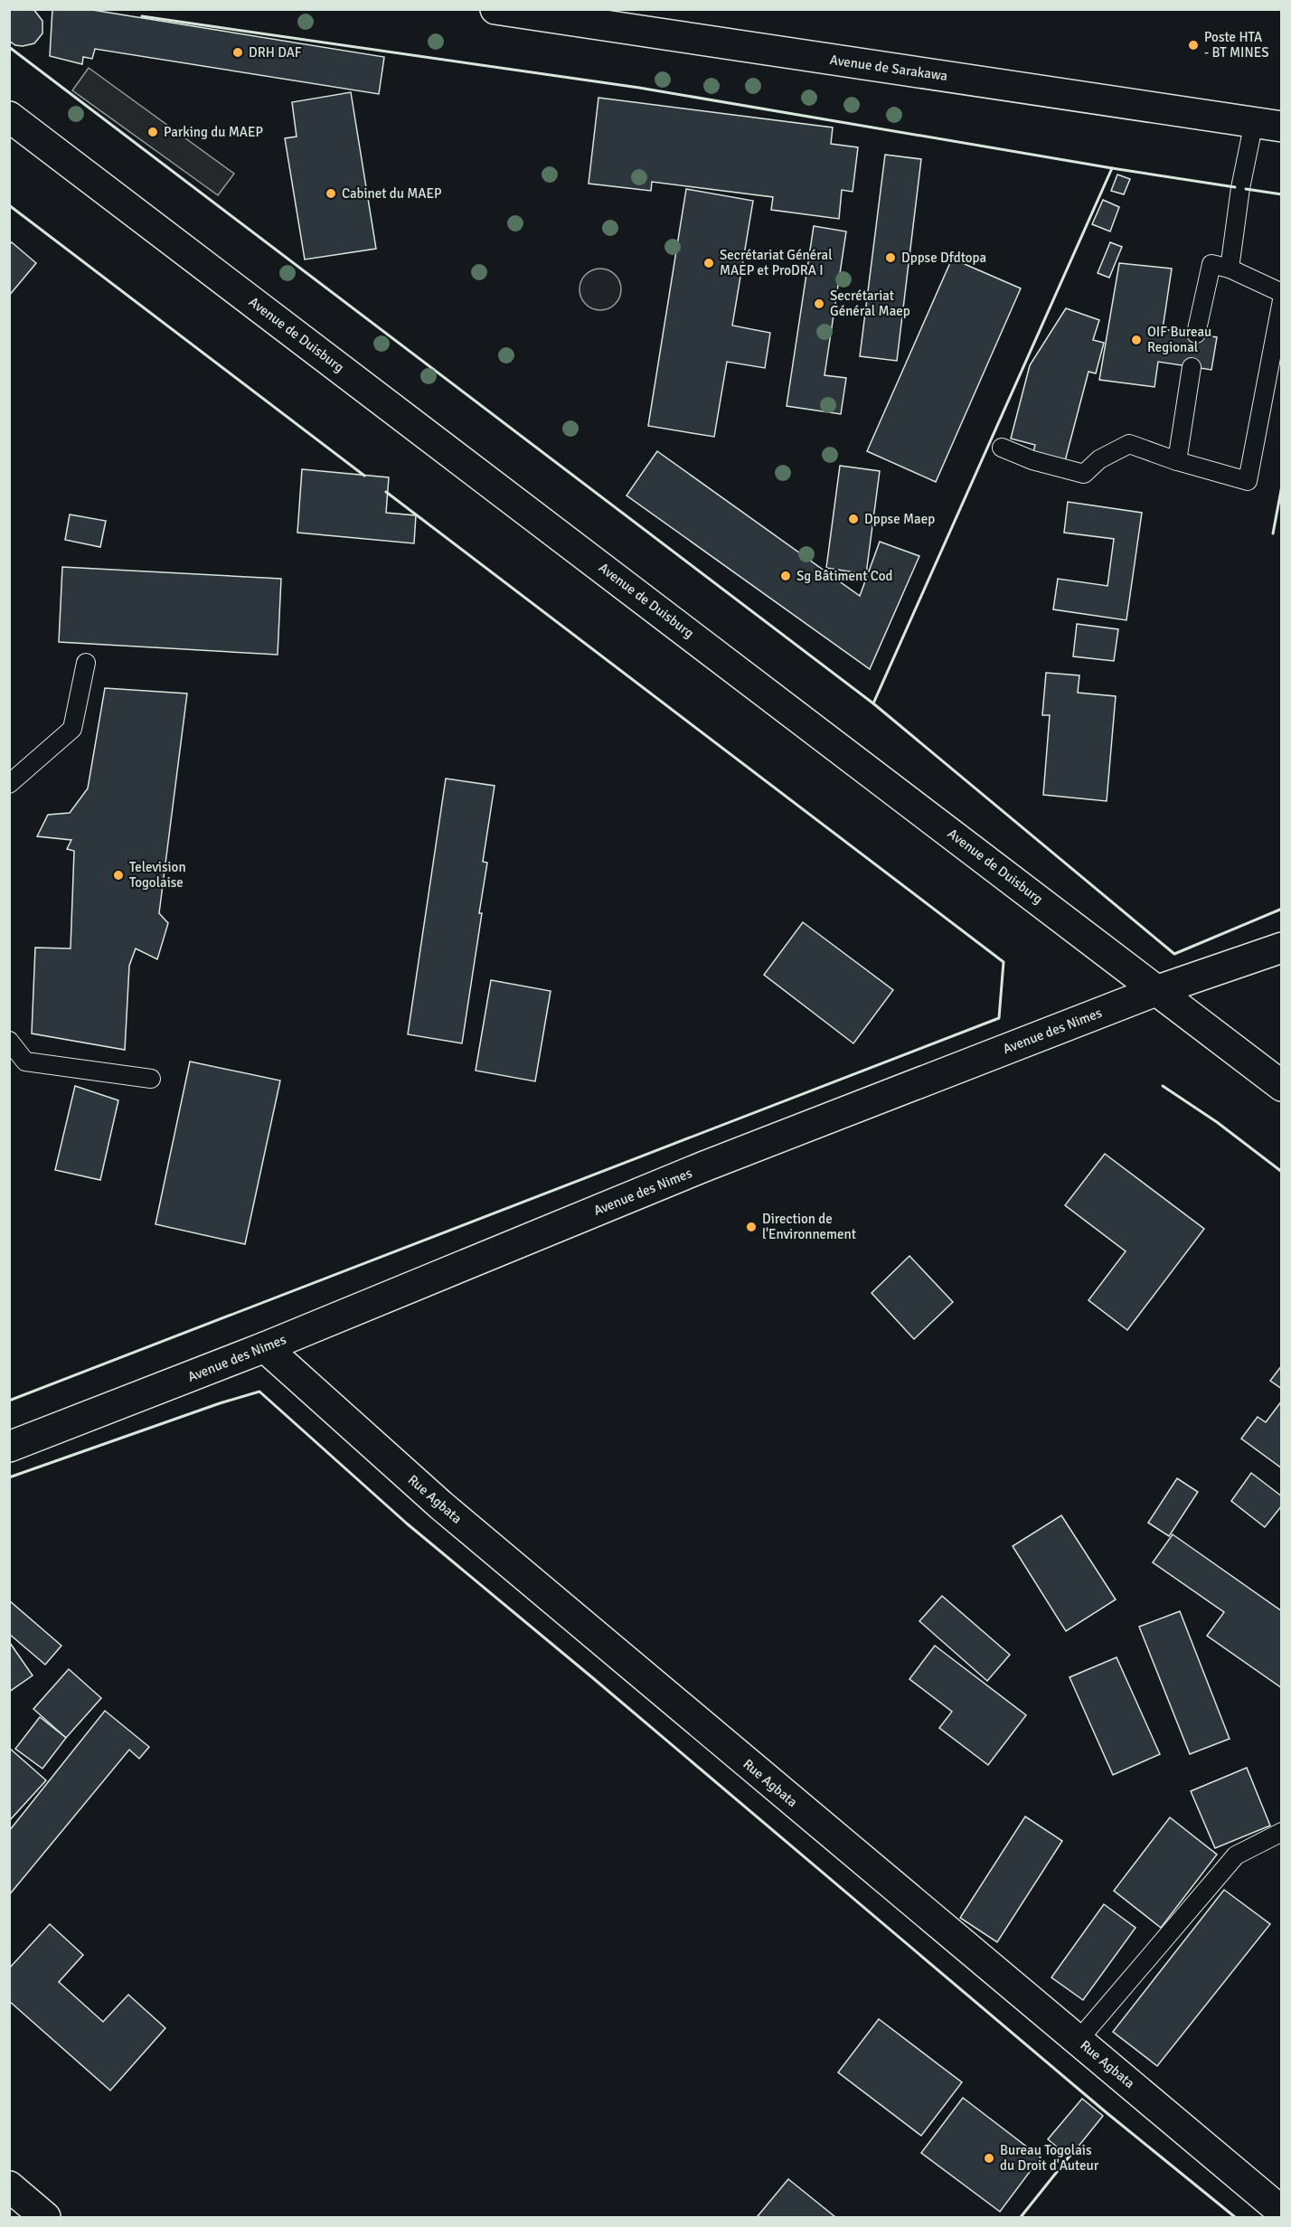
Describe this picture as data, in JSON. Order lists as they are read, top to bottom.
{
  "streets": {
    "street": [
      "Avenue de Sarakawa",
      "Avenue de Duisburg",
      "Avenue des Nimes",
      "Rue Agbata"
    ]
  },
  "crossings": [
    ["Avenue de Duisburg", "Avenue des Nimes"],
    ["Avenue des Nimes", "Rue Agbata"]
  ],
  "places": [
    "Poste HTA - BT MINES",
    "DRH DAF",
    "Parking du MAEP",
    "Cabinet du MAEP",
    "Dppse Dfdtopa",
    "Secrétariat Général MAEP et ProDRA I",
    "Secrétariat Général Maep",
    "OIF Bureau Regional",
    "Dppse Maep",
    "Sg Bâtiment Cod",
    "Television Togolaise",
    "Direction de l'Environnement",
    "Bureau Togolais du Droit d'Auteur"
  ]
}
